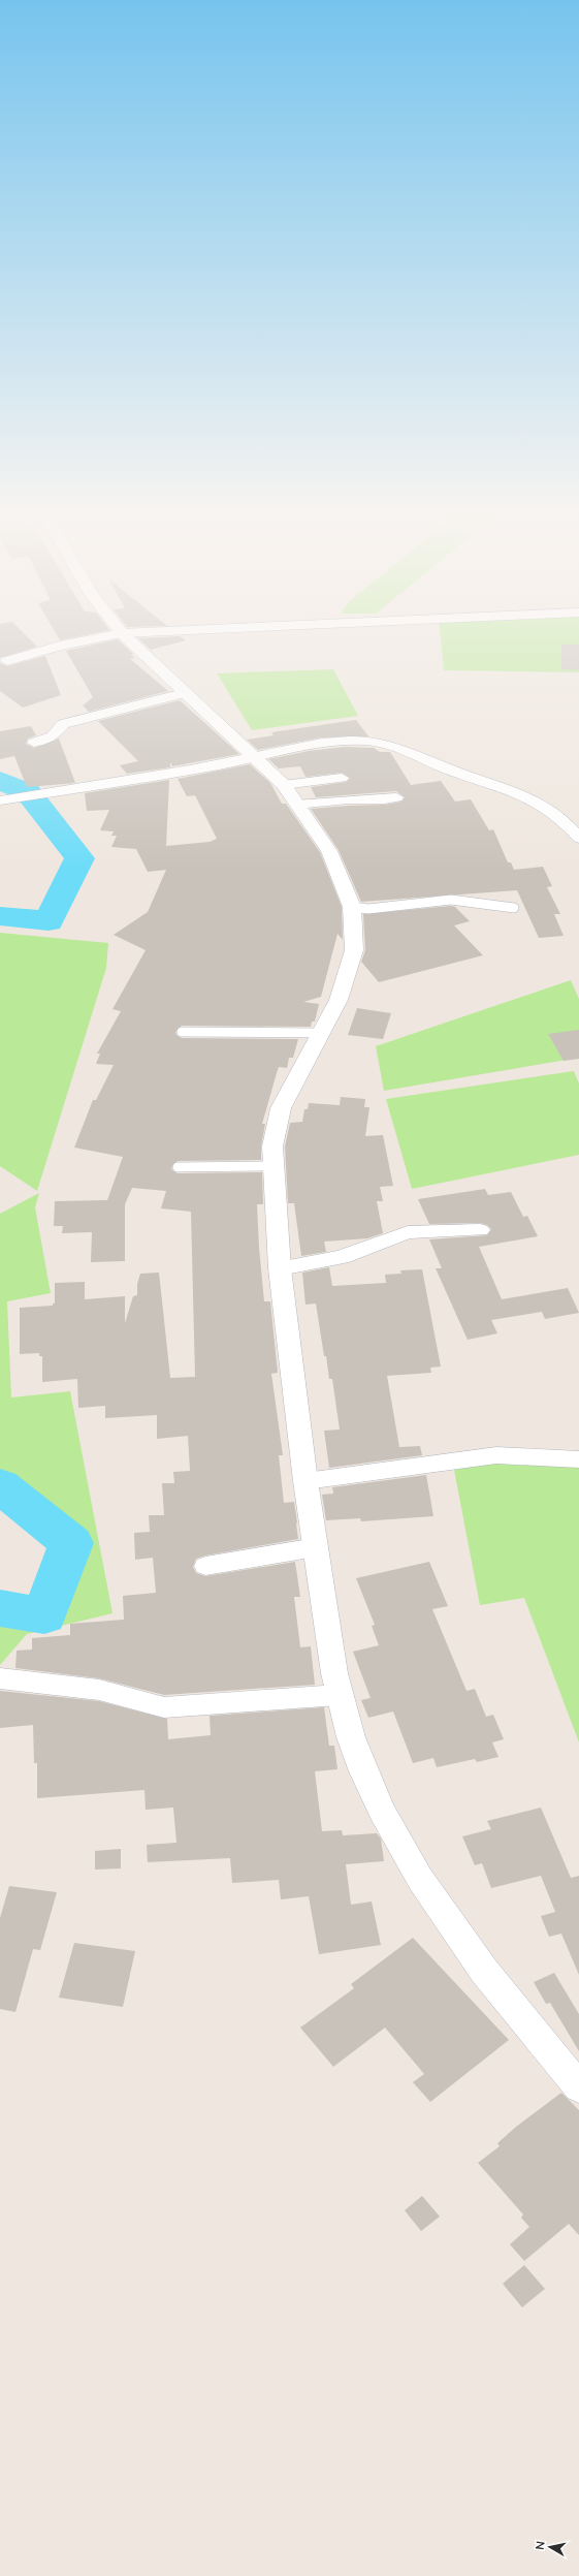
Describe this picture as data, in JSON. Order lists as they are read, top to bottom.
{
  "north": "left"
}
